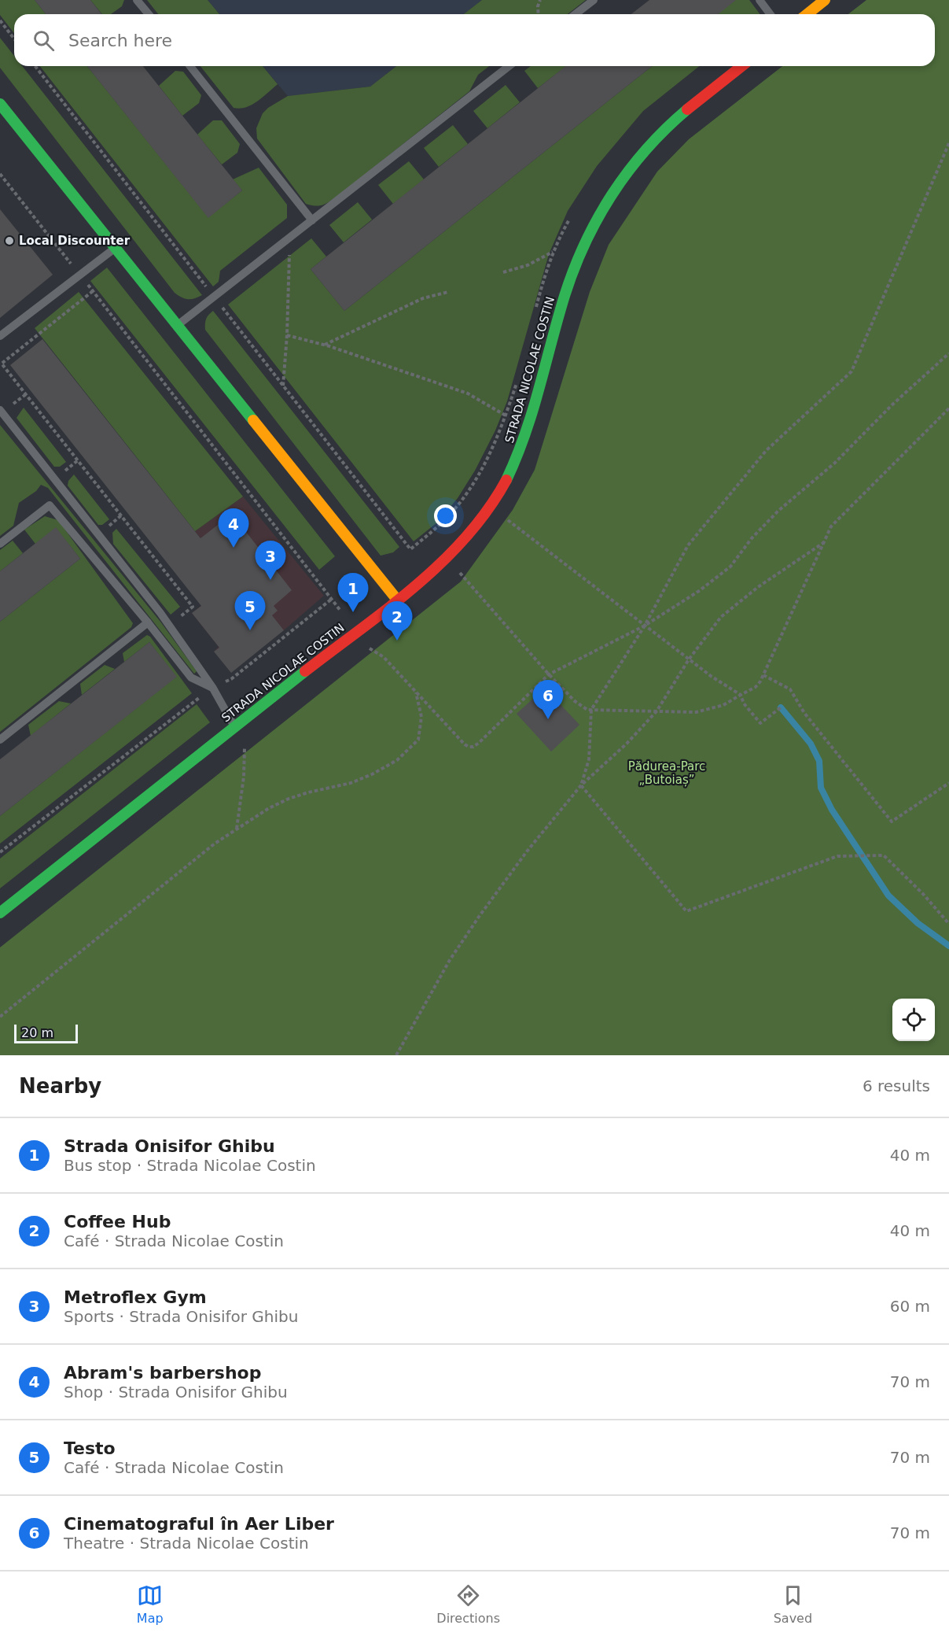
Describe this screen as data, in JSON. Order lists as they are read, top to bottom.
{
  "streets": {
    "main road": ["STRADA NICOLAE COSTIN"]
  },
  "parks": ["Pădurea-Parc „Butoiaș”"],
  "places": ["Local Discounter"],
  "scale_bar": "20 m",
  "page": {
    "search": "Search here",
    "pins": [
      "4",
      "3",
      "1",
      "5",
      "2",
      "6"
    ],
    "scale": "20 m",
    "heading": ["Nearby", "6 results"],
    "list": [
      {
        "mark": "1",
        "name": "Strada Onisifor Ghibu",
        "note": "Bus stop · Strada Nicolae Costin",
        "value": "40 m"
      },
      {
        "mark": "2",
        "name": "Coffee Hub",
        "note": "Café · Strada Nicolae Costin",
        "value": "40 m"
      },
      {
        "mark": "3",
        "name": "Metroflex Gym",
        "note": "Sports · Strada Onisifor Ghibu",
        "value": "60 m"
      },
      {
        "mark": "4",
        "name": "Abram's barbershop",
        "note": "Shop · Strada Onisifor Ghibu",
        "value": "70 m"
      },
      {
        "mark": "5",
        "name": "Testo",
        "note": "Café · Strada Nicolae Costin",
        "value": "70 m"
      },
      {
        "mark": "6",
        "name": "Cinematograful în Aer Liber",
        "note": "Theatre · Strada Nicolae Costin",
        "value": "70 m"
      }
    ],
    "nav": ["Map", "Directions", "Saved"]
  }
}
